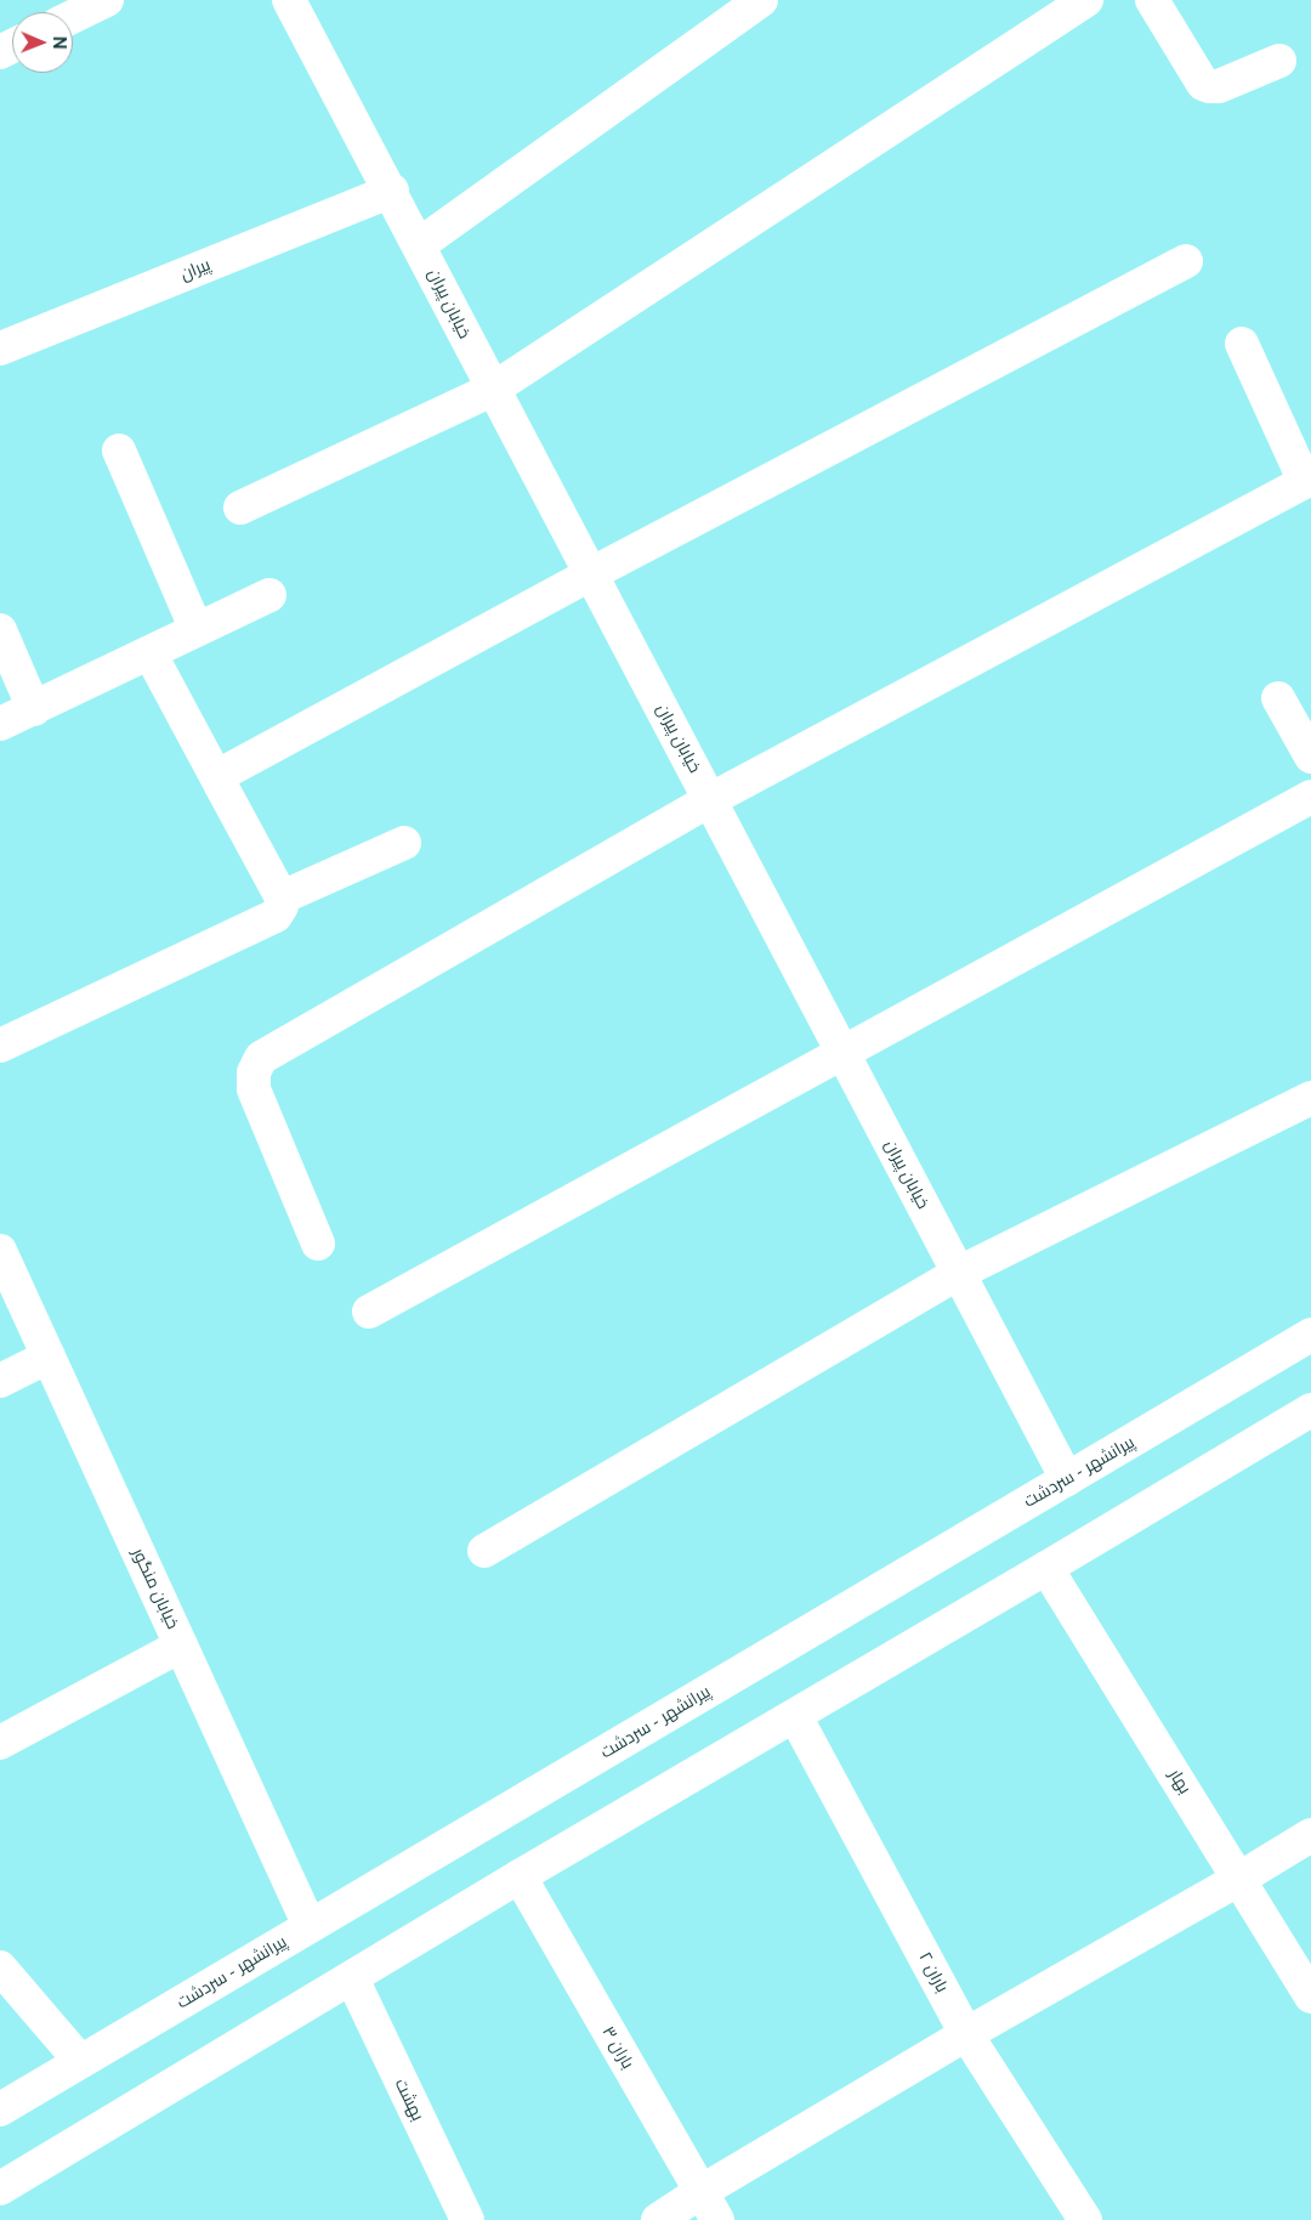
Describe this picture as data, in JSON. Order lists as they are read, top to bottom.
{
  "streets": {
    "street": [
      "پیران",
      "خیابان پیران",
      "پیرانشهر - سردشت",
      "خیابان منگور",
      "بهار",
      "باران ۲",
      "باران ۳",
      "بهشت"
    ]
  },
  "crossings": [
    ["پیران", "خیابان پیران"],
    ["خیابان پیران", "پیرانشهر - سردشت"],
    ["پیرانشهر - سردشت", "خیابان منگور"]
  ],
  "north": "right"
}
